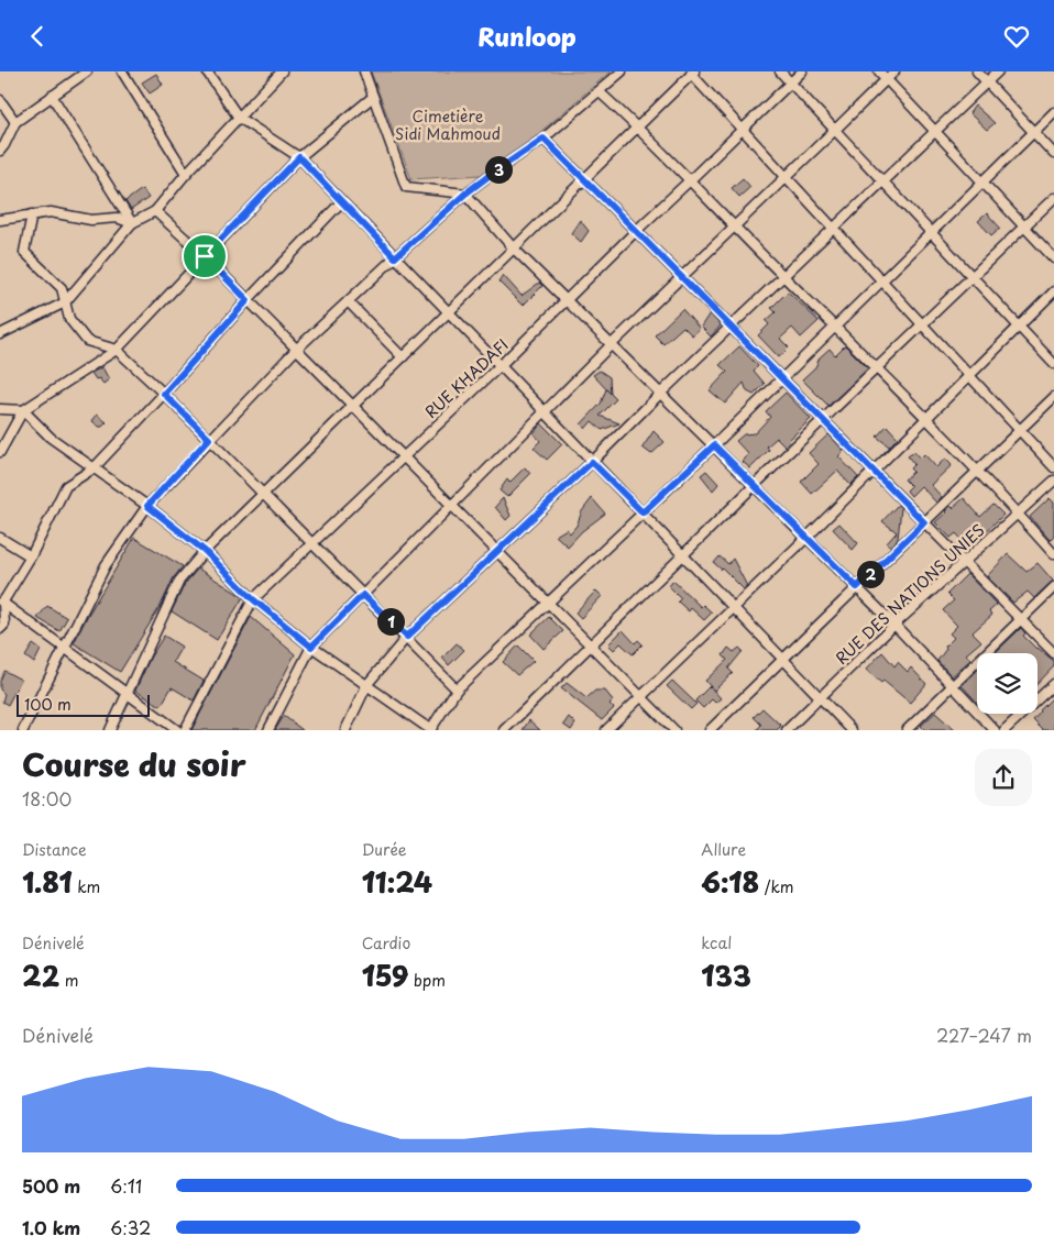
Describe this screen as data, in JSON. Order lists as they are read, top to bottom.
{
  "streets": {
    "street": ["RUE KHADAFI", "RUE DES NATIONS UNIES"]
  },
  "parks": ["Cimetière Sidi Mahmoud"],
  "scale_bar": "100 m",
  "page": {
    "header": "Runloop",
    "pins": ["3", "2", "1"],
    "scale": "100 m",
    "heading": ["Course du soir", "18:00"],
    "stats": [
      ["Distance", "1.81 km"],
      ["Durée", "11:24"],
      ["Allure", "6:18 /km"],
      ["Dénivelé", "22 m"],
      ["Cardio", "159 bpm"],
      ["kcal", "133"]
    ],
    "chart": ["Dénivelé", "227–247 m"],
    "list": [
      {
        "name": "500 m",
        "note": "6:11"
      },
      {
        "name": "1.0 km",
        "note": "6:32"
      }
    ]
  }
}
